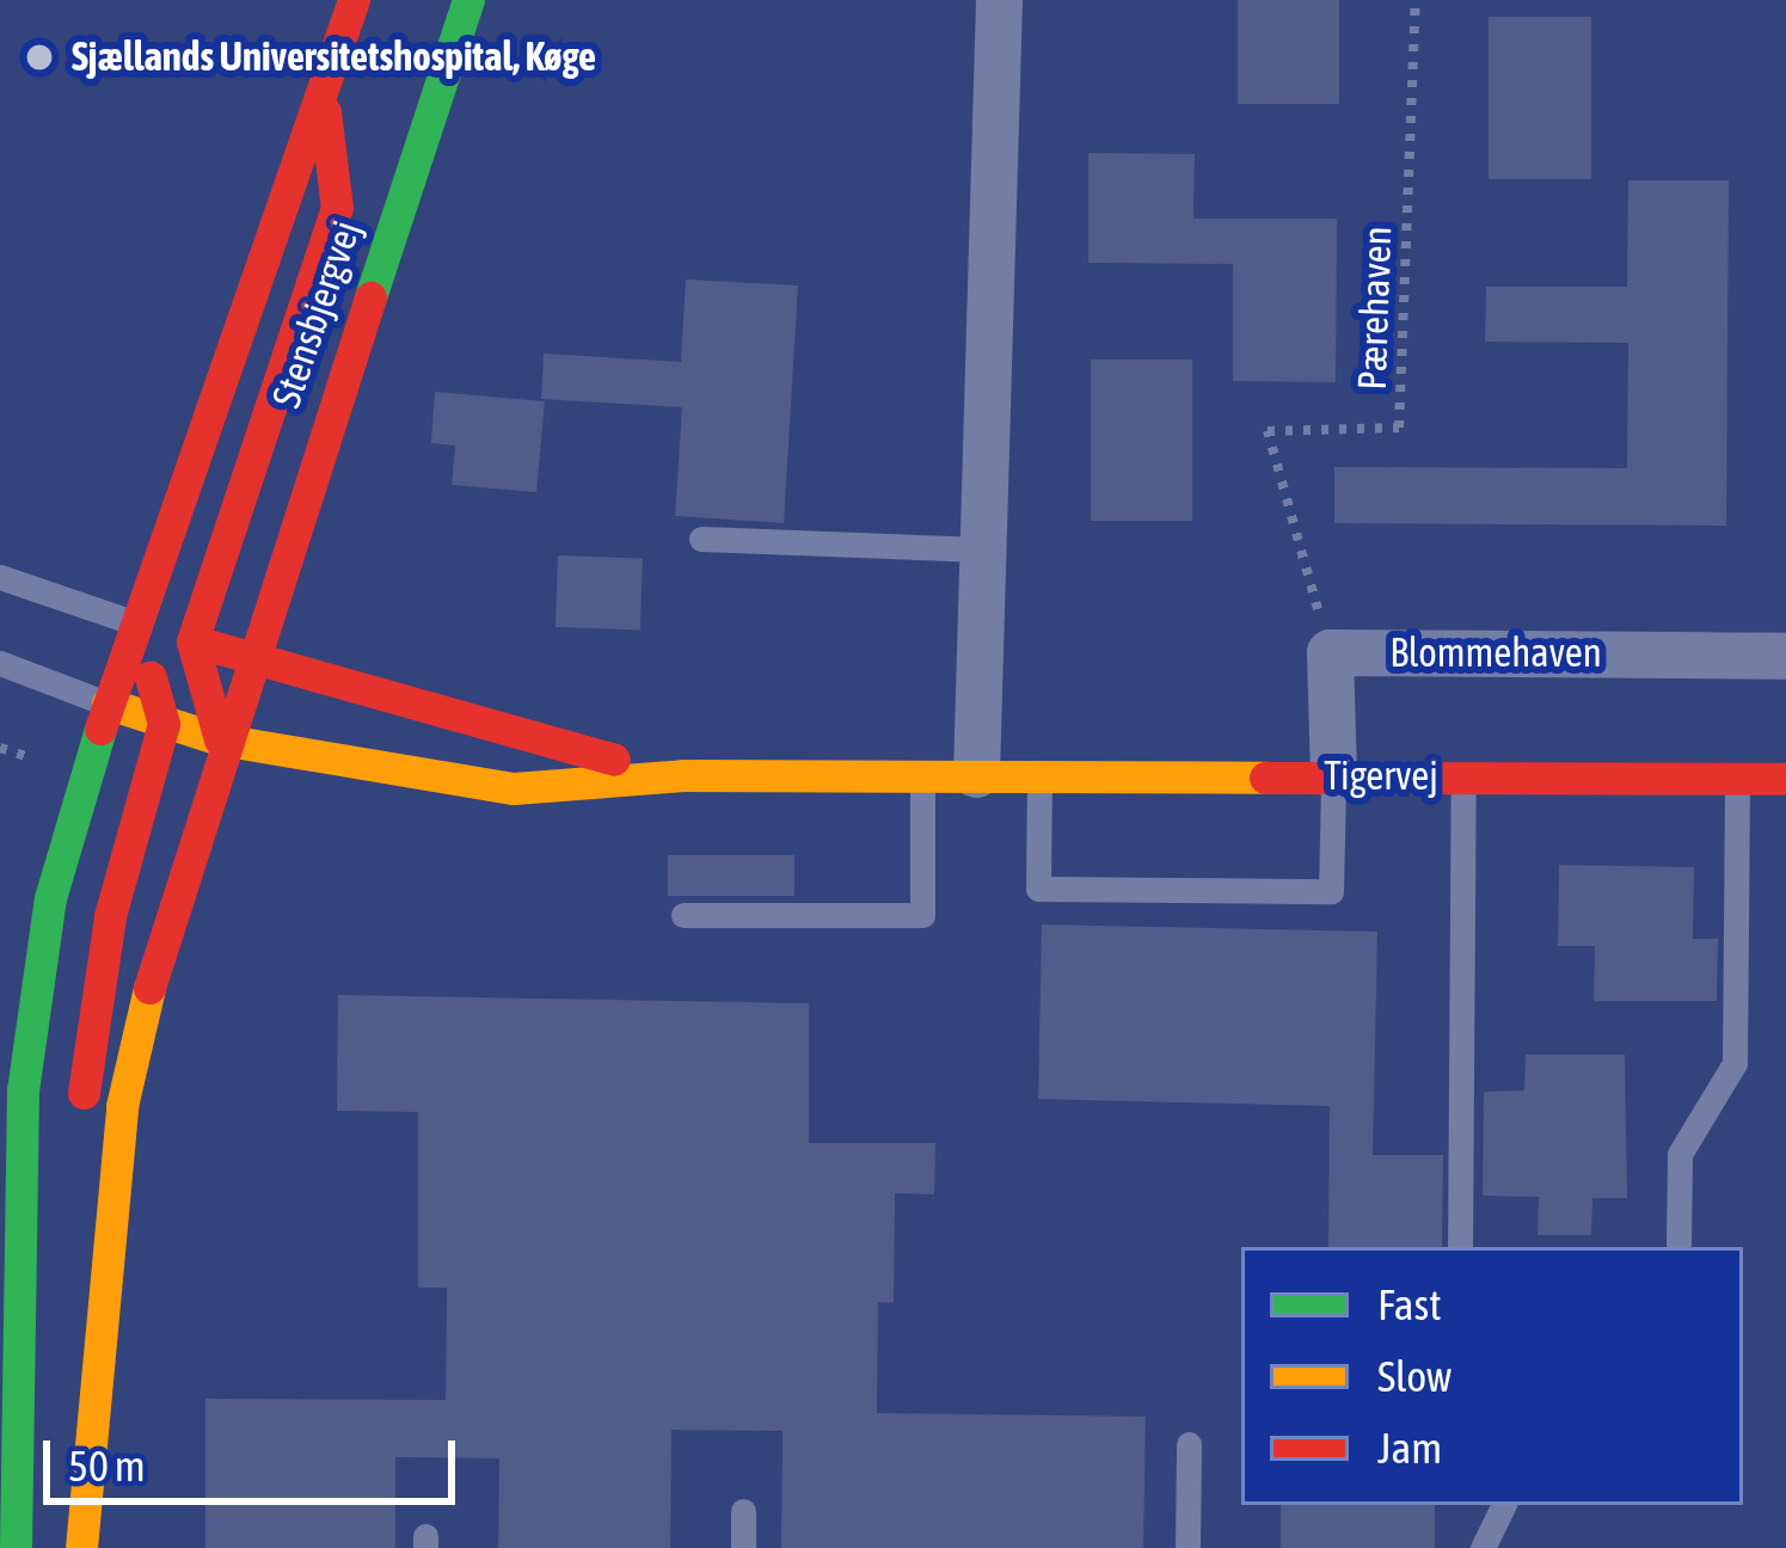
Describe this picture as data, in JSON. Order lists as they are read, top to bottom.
{
  "streets": {
    "street": ["Stensbjergvej", "Blommehaven", "Tigervej"],
    "path": ["Pærehaven"]
  },
  "crossings": [
    ["Pærehaven", "Blommehaven"],
    ["Stensbjergvej", "Tigervej"]
  ],
  "places": ["Sjællands Universitetshospital, Køge"],
  "legend": ["Fast", "Slow", "Jam"],
  "scale_bar": "50 m"
}
